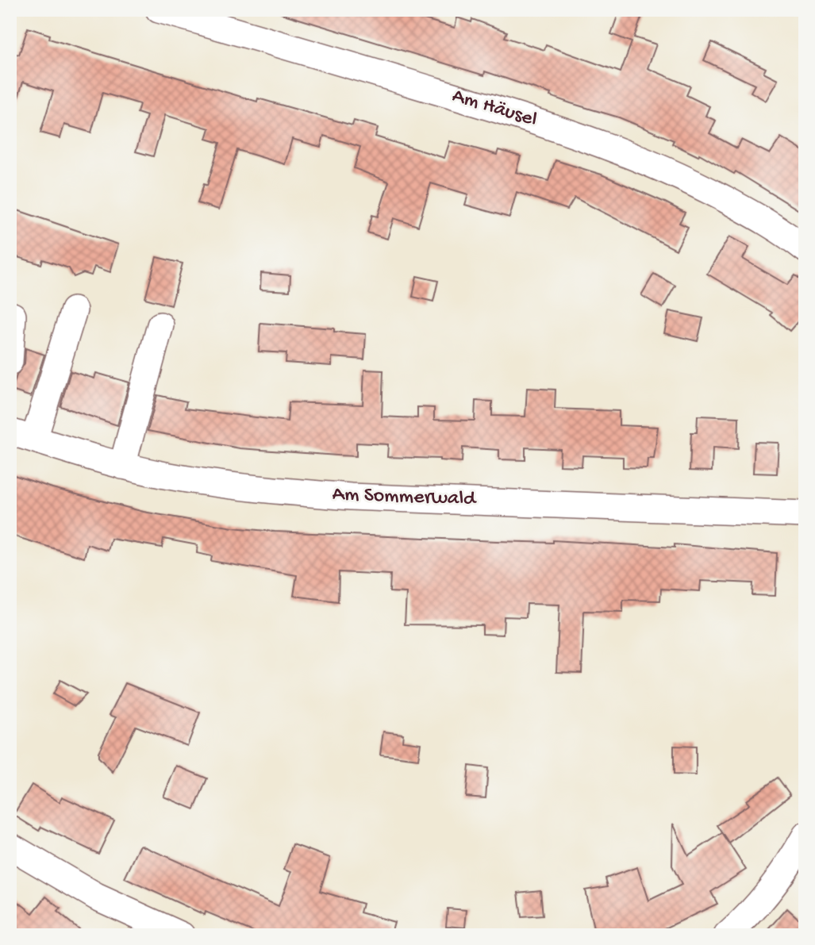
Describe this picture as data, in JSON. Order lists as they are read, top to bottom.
{
  "streets": {
    "street": ["Am Häusel", "Am Sommerwald"]
  }
}
